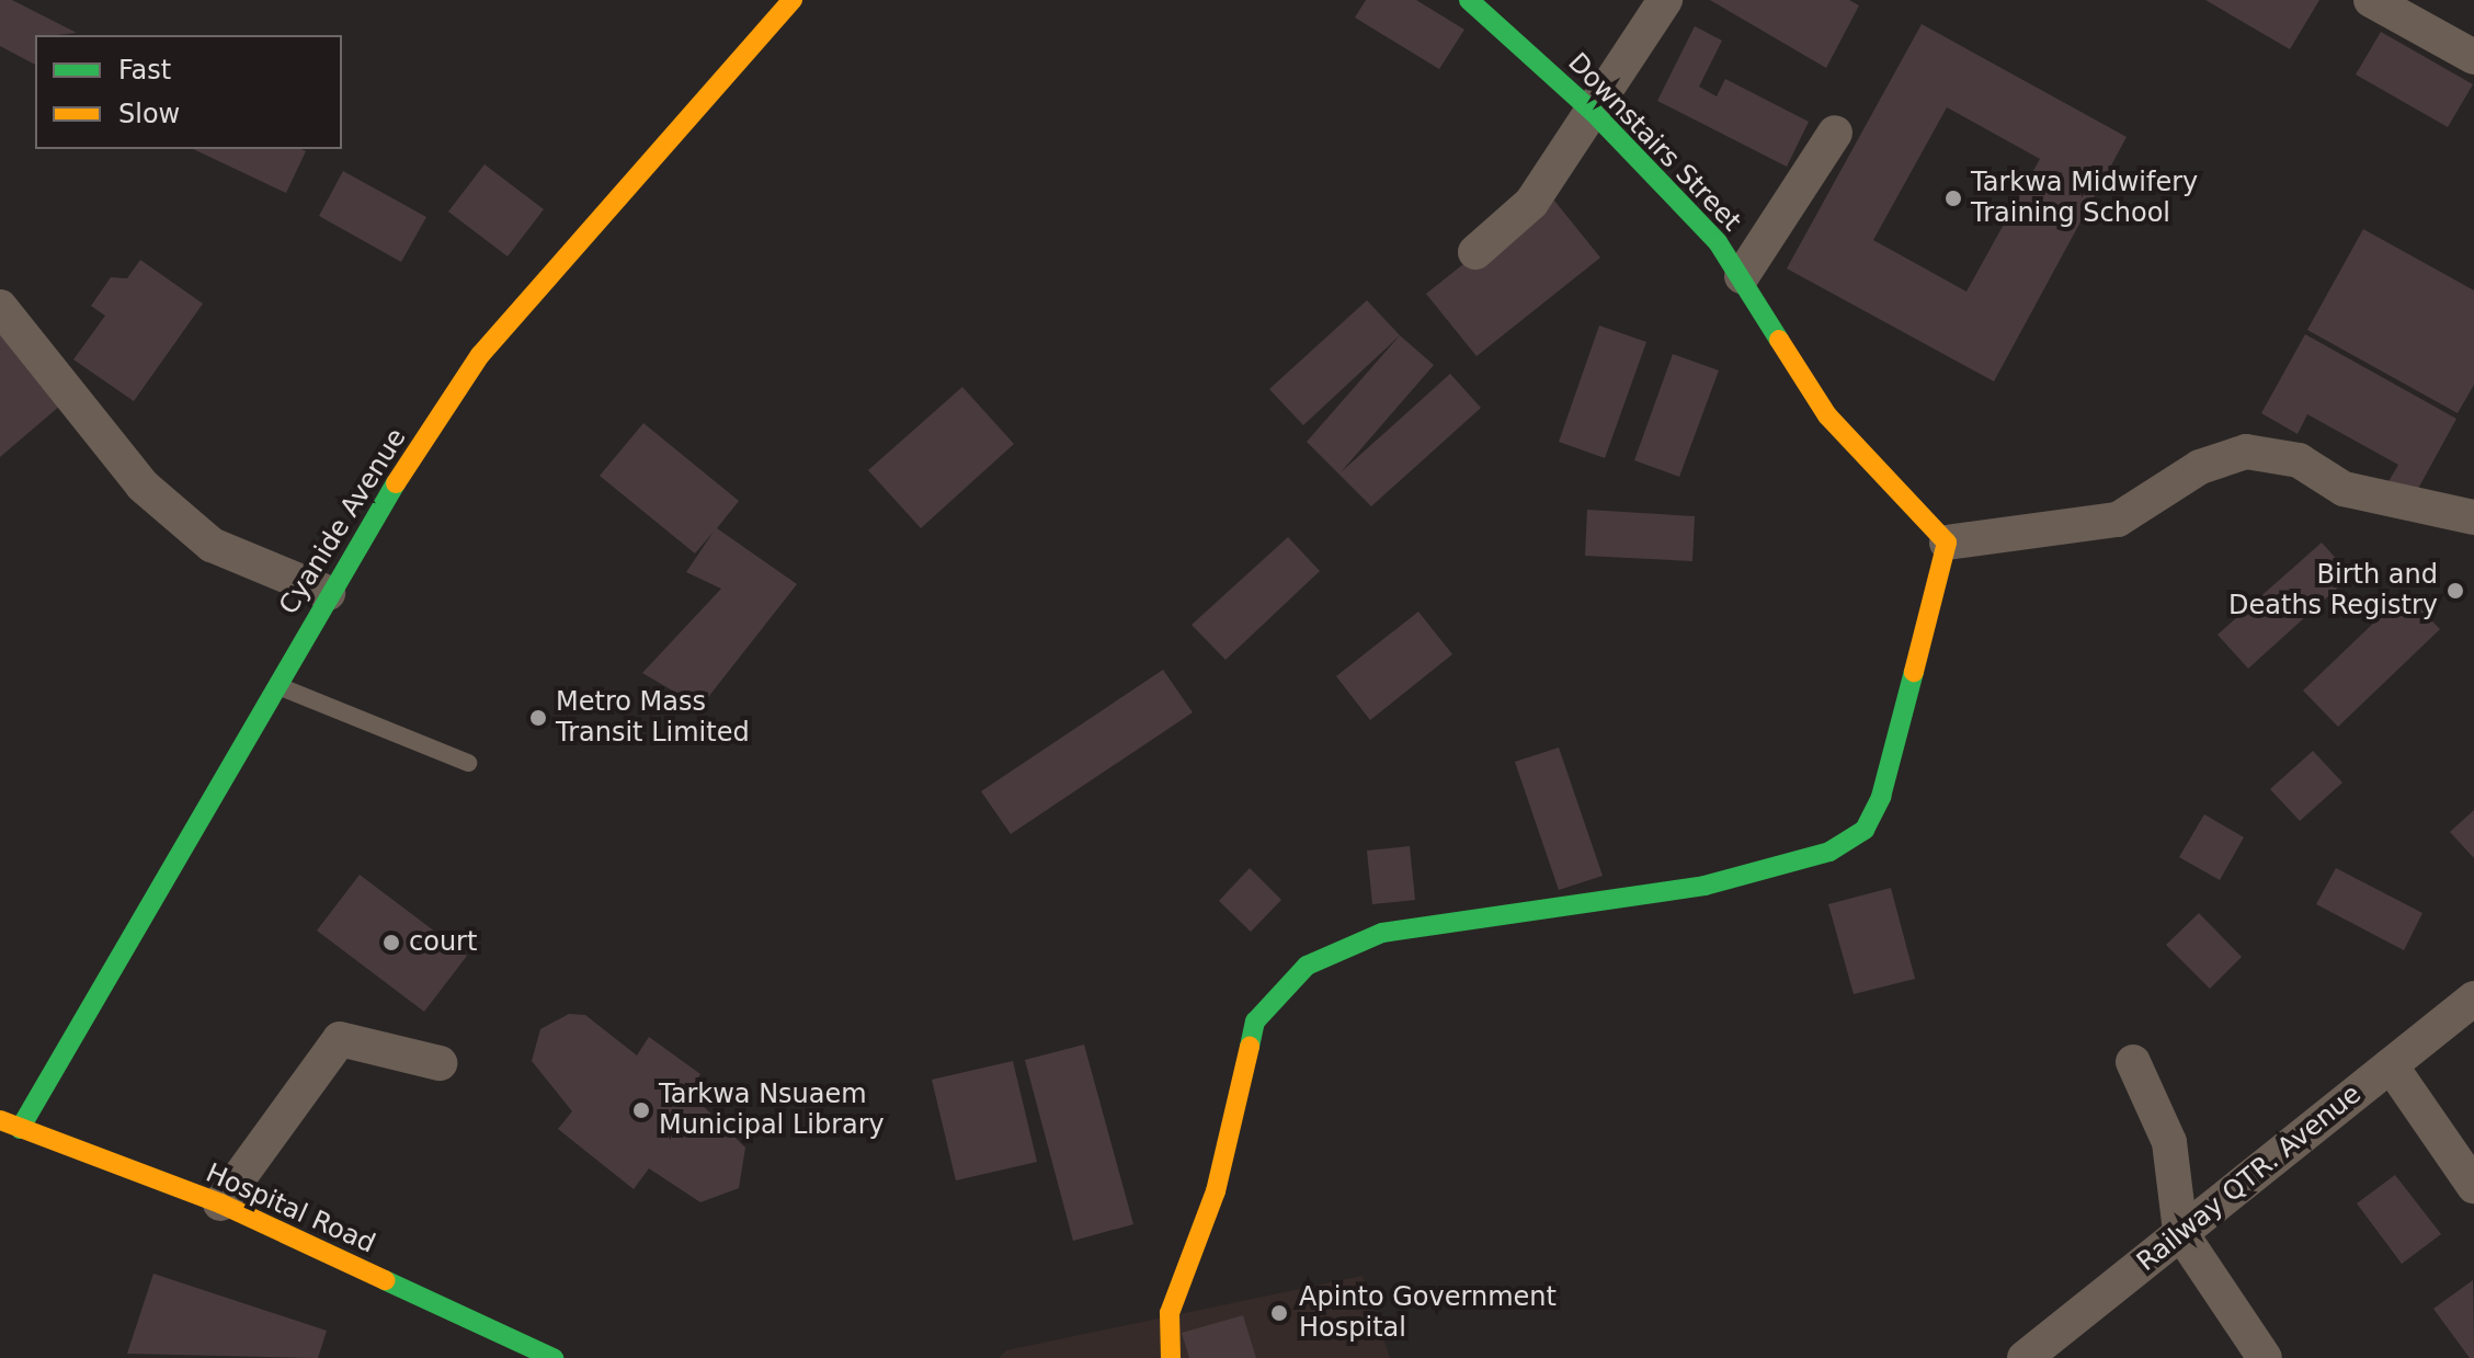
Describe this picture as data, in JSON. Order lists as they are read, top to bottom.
{
  "streets": {
    "street": [
      "Downstairs Street",
      "Cyanide Avenue",
      "Railway QTR. Avenue",
      "Hospital Road"
    ]
  },
  "crossings": [
    ["Cyanide Avenue", "Hospital Road"]
  ],
  "places": [
    "Tarkwa Midwifery Training School",
    "Birth and Deaths Registry",
    "Metro Mass Transit Limited",
    "court",
    "Tarkwa Nsuaem Municipal Library",
    "Apinto Government Hospital"
  ],
  "legend": ["Fast", "Slow"]
}
